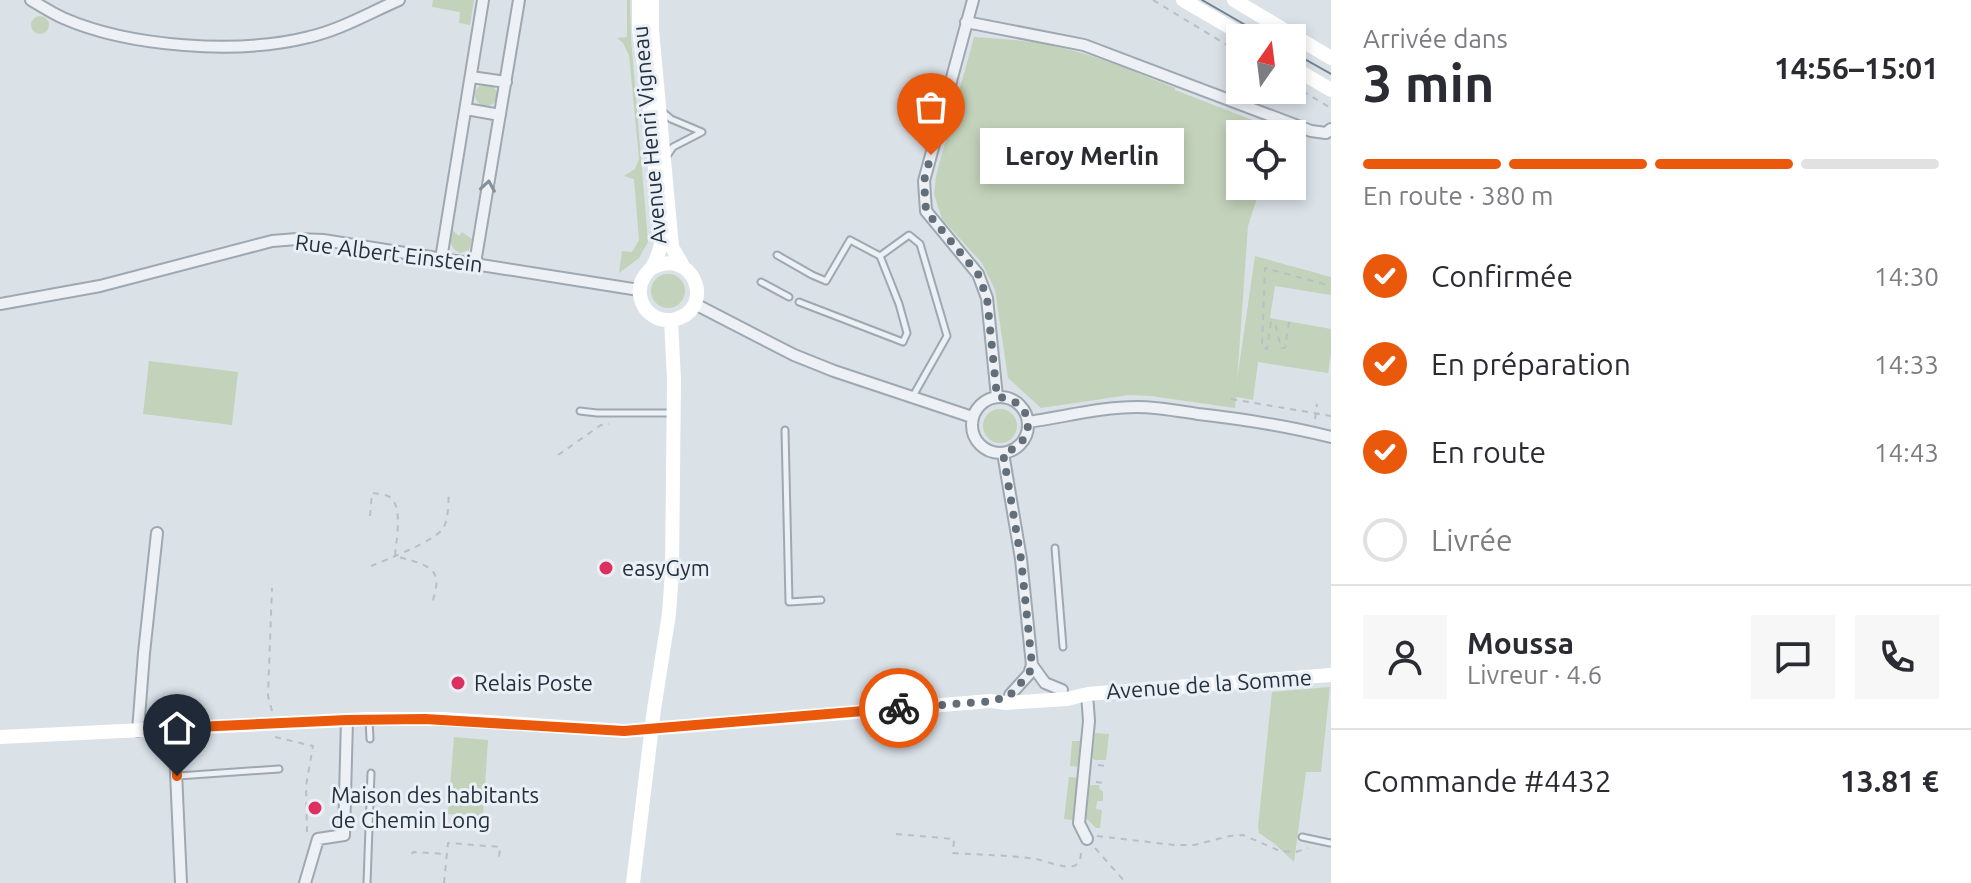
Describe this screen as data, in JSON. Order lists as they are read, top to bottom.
{
  "streets": {
    "main road": ["Avenue Henri Vigneau", "Avenue de la Somme"],
    "street": ["Rue Albert Einstein"]
  },
  "crossings": [
    ["Avenue Henri Vigneau", "Rue Albert Einstein"]
  ],
  "places": [
    "Leroy Merlin",
    "easyGym",
    "Relais Poste",
    "Maison des habitants de Chemin Long"
  ],
  "north": "top",
  "page": {
    "heading": ["3 min", "Arrivée dans", "14:56–15:01"],
    "panel": [
      "Moussa",
      "Livreur · 4.6",
      "Commande #4432",
      "13.81 €"
    ],
    "bubble": "Leroy Merlin",
    "bar": "En route · 380 m",
    "list": [
      ["Confirmée", "14:30"],
      ["En préparation", "14:33"],
      ["En route", "14:43"],
      "Livrée"
    ]
  }
}
